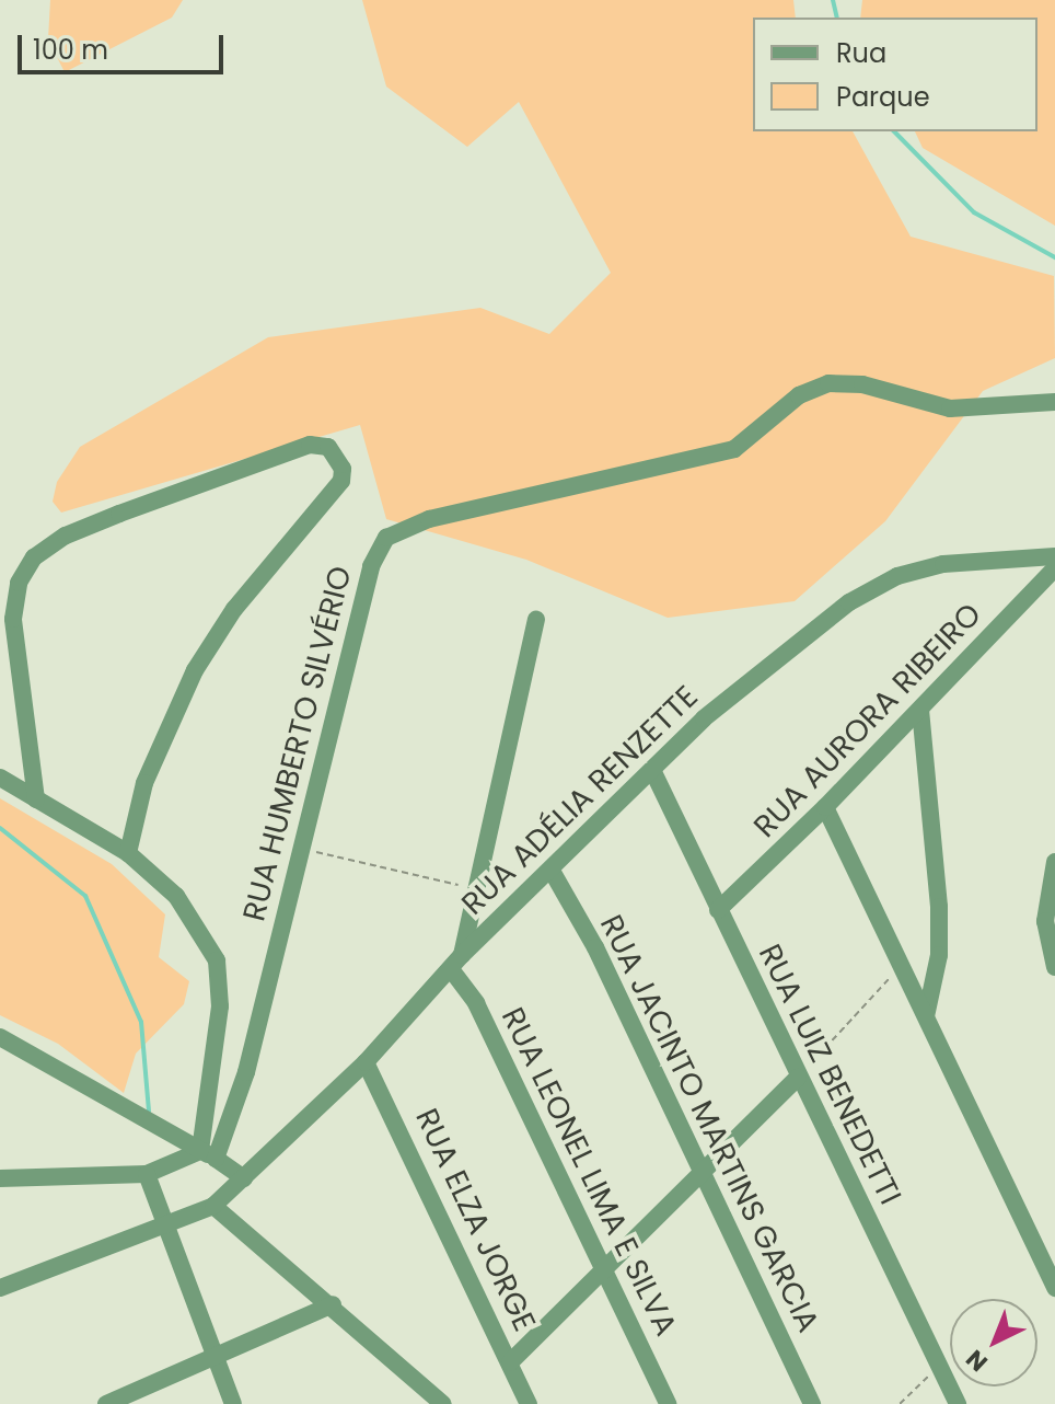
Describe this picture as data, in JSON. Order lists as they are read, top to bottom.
{
  "streets": {
    "street": [
      "RUA AURORA RIBEIRO",
      "RUA HUMBERTO SILVÉRIO",
      "RUA ADÉLIA RENZETTE",
      "RUA LUIZ BENEDETTI",
      "RUA JACINTO MARTINS GARCIA",
      "RUA LEONEL LIMA E SILVA",
      "RUA ELZA JORGE"
    ]
  },
  "crossings": [
    ["RUA AURORA RIBEIRO", "RUA LUIZ BENEDETTI"],
    ["RUA ADÉLIA RENZETTE", "RUA LUIZ BENEDETTI"],
    ["RUA ADÉLIA RENZETTE", "RUA JACINTO MARTINS GARCIA"],
    ["RUA ADÉLIA RENZETTE", "RUA LEONEL LIMA E SILVA"],
    ["RUA ADÉLIA RENZETTE", "RUA ELZA JORGE"]
  ],
  "legend": ["Rua", "Parque"],
  "scale_bar": "100 m",
  "north": "bottom left"
}
